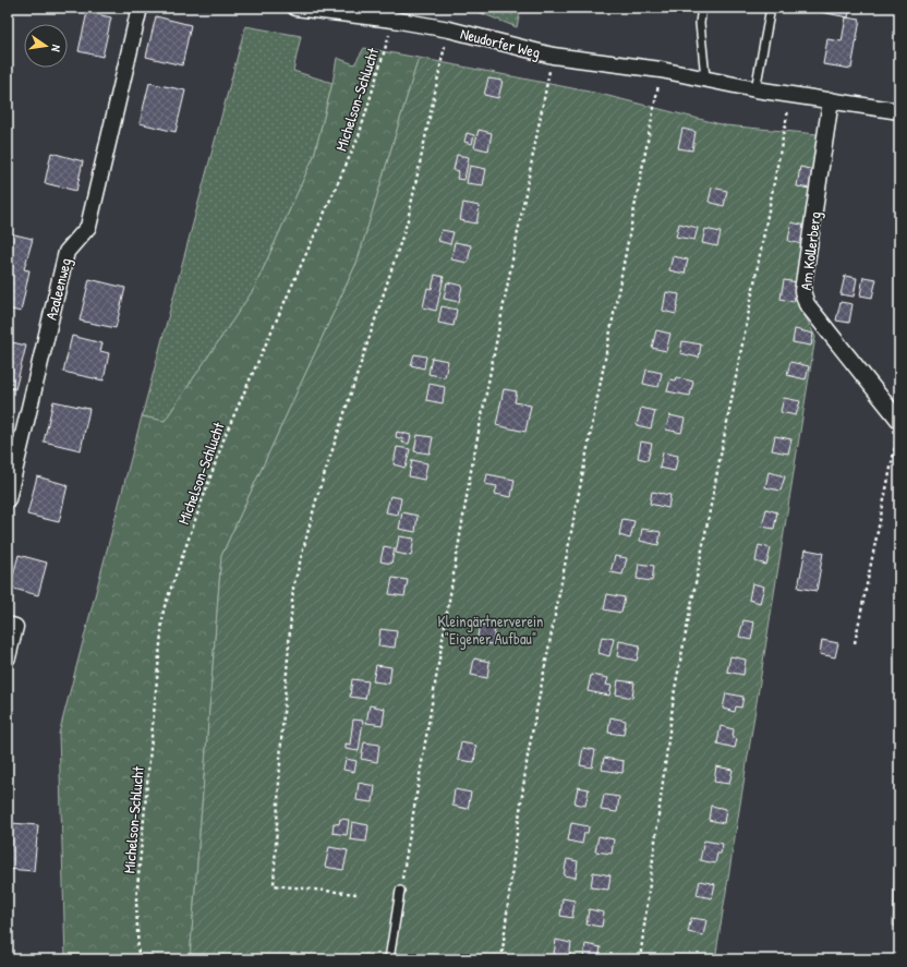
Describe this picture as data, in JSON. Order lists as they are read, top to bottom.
{
  "streets": {
    "street": ["Neudorfer Weg", "Am Kollerberg", "Azaleenweg"],
    "path": ["Michelson-Schlucht"]
  },
  "crossings": [
    ["Neudorfer Weg", "Michelson-Schlucht"],
    ["Neudorfer Weg", "Am Kollerberg"]
  ],
  "parks": ["Kleingärtnerverein \"Eigener Aufbau\""],
  "north": "right"
}
